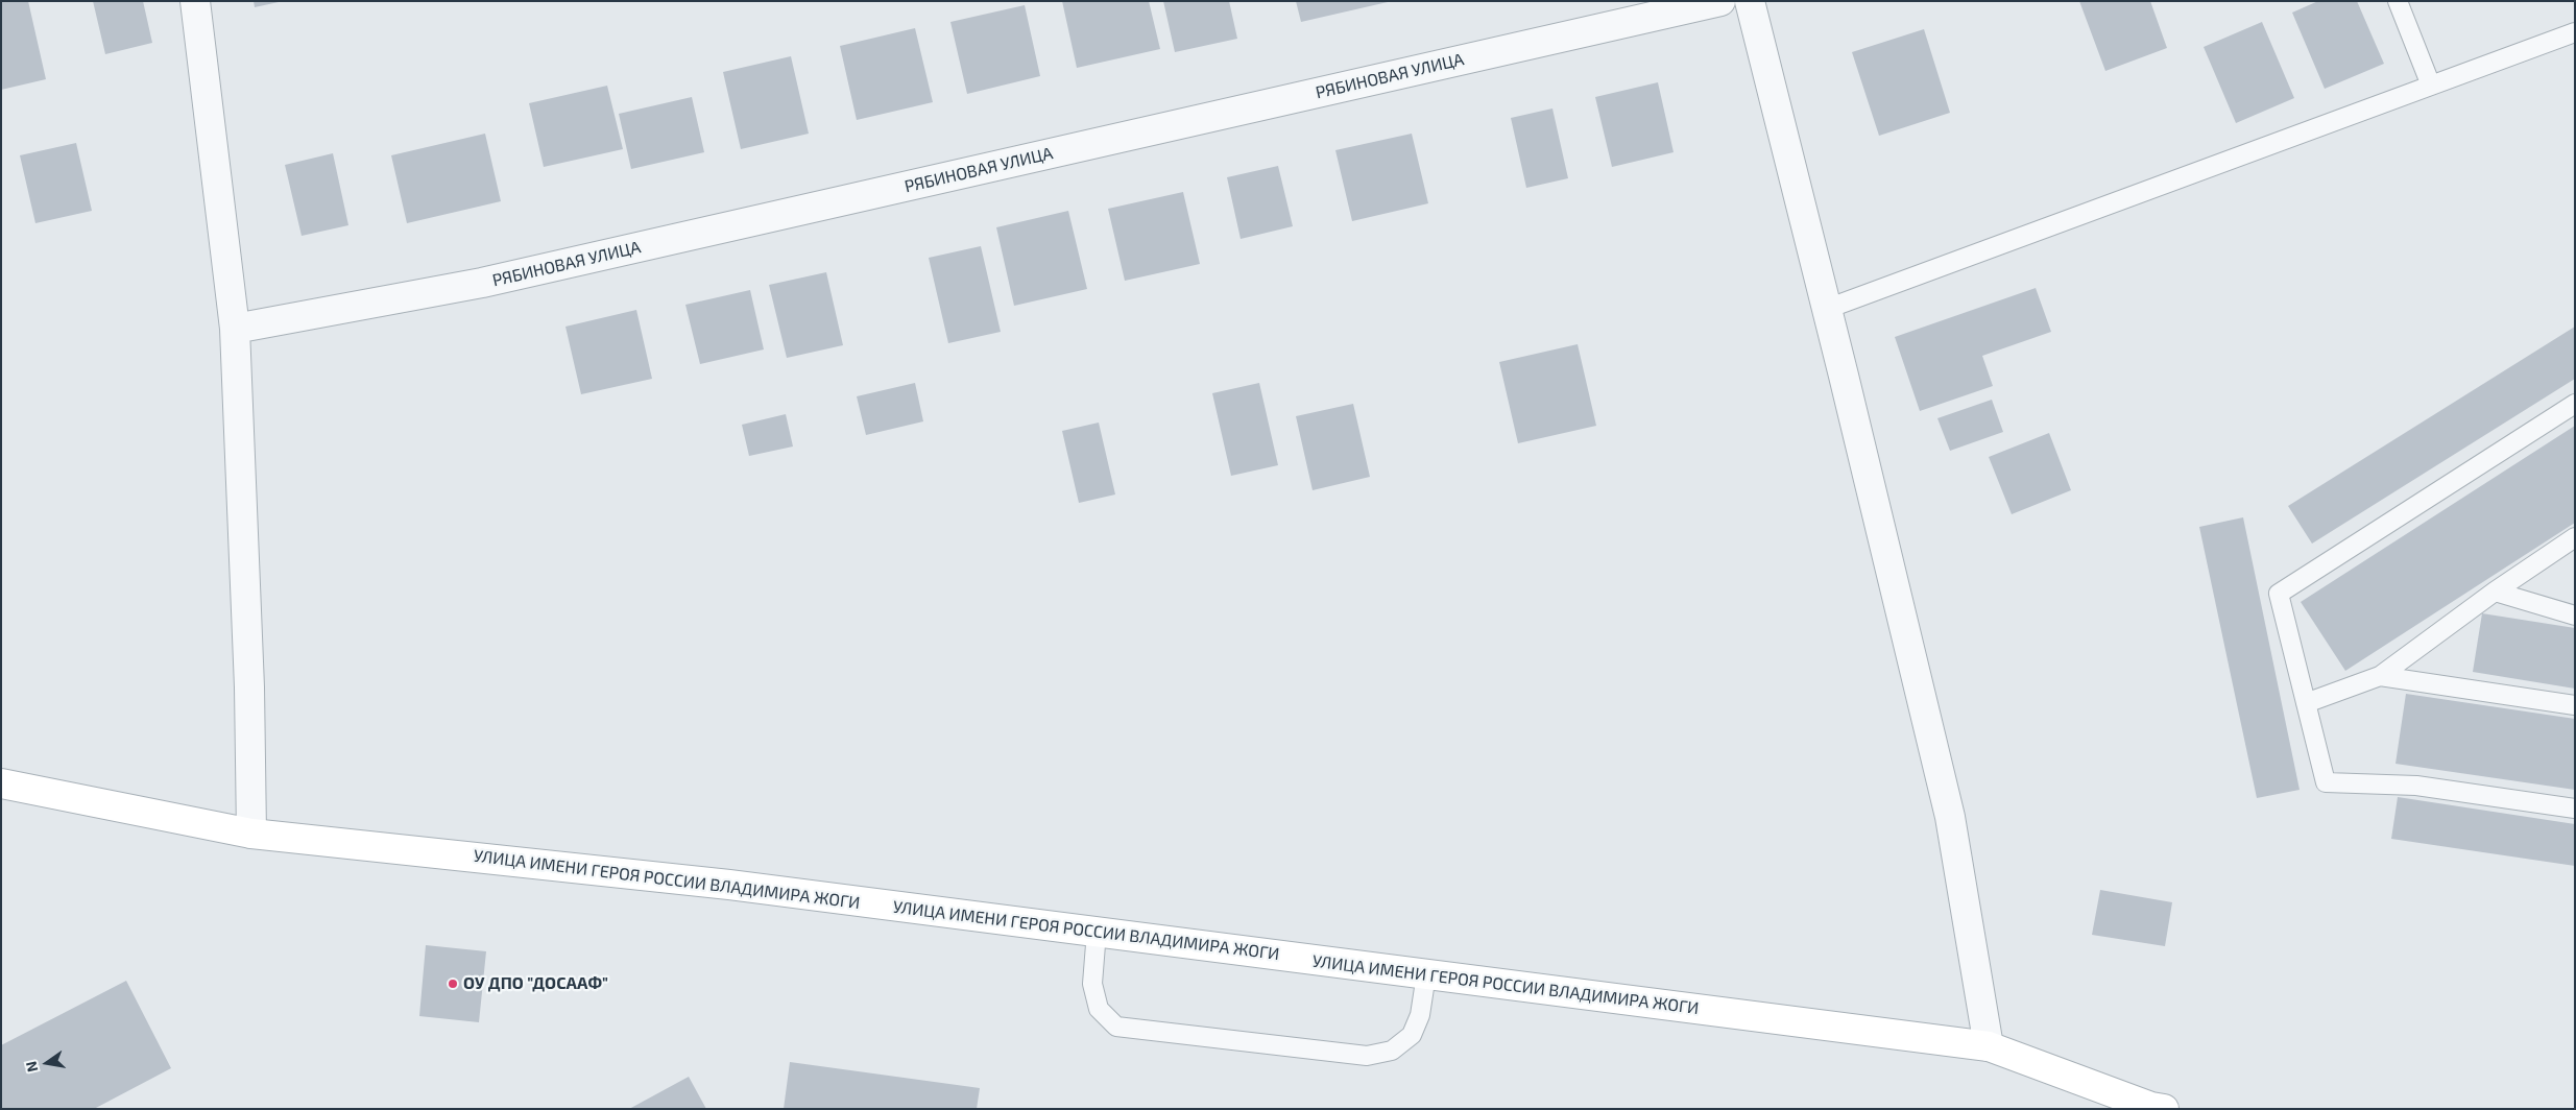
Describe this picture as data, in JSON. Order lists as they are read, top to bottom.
{
  "streets": {
    "main road": ["УЛИЦА ИМЕНИ ГЕРОЯ РОССИИ ВЛАДИМИРА ЖОГИ"],
    "street": ["РЯБИНОВАЯ УЛИЦА"]
  },
  "places": ["ОУ ДПО \"ДОСААФ\""],
  "north": "left"
}
